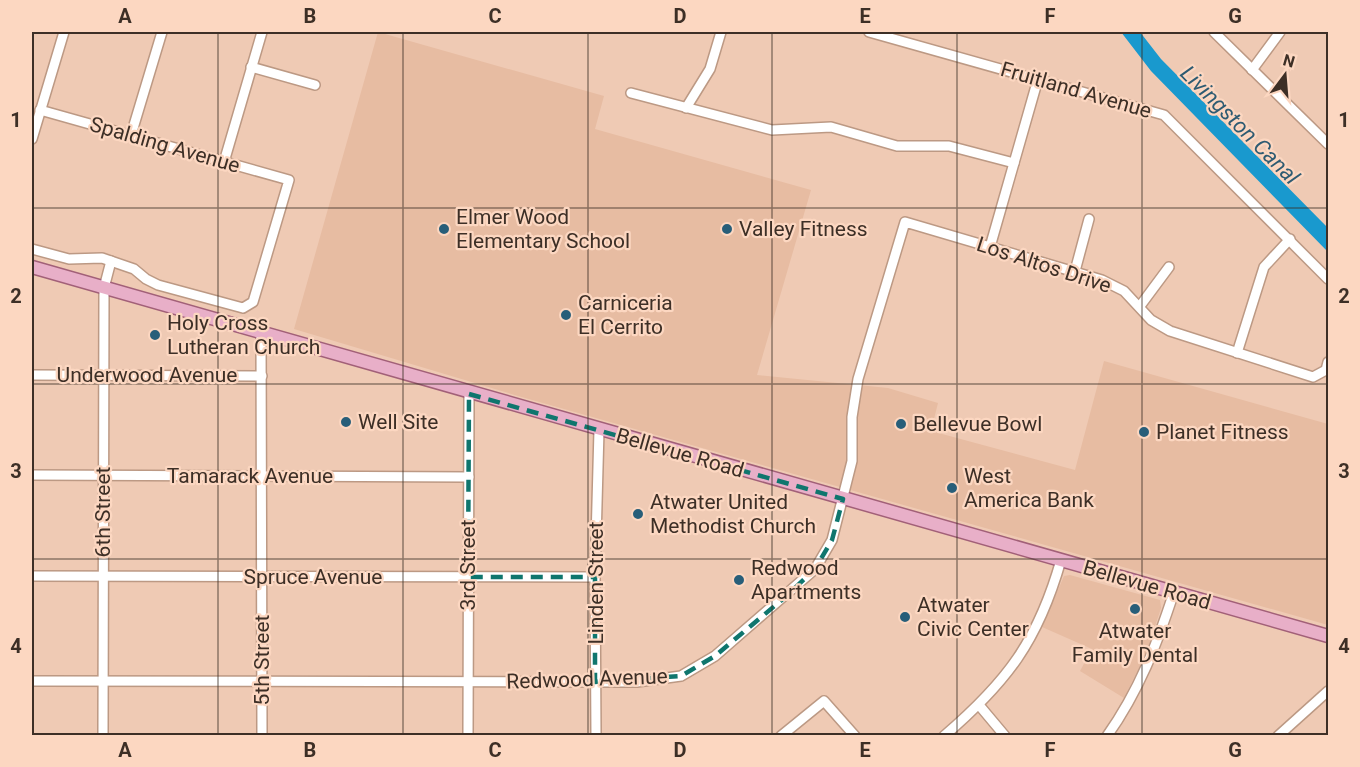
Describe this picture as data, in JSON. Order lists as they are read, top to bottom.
{
  "streets": {
    "main road": ["Bellevue Road"],
    "street": [
      "Fruitland Avenue",
      "Spalding Avenue",
      "Los Altos Drive",
      "Underwood Avenue",
      "Tamarack Avenue",
      "6th Street",
      "3rd Street",
      "Spruce Avenue",
      "Linden Street",
      "5th Street",
      "Redwood Avenue"
    ]
  },
  "crossings": [
    ["Spalding Avenue", "6th Street"],
    ["Los Altos Drive", "Redwood Avenue"],
    ["Underwood Avenue", "6th Street"],
    ["Underwood Avenue", "5th Street"],
    ["Bellevue Road", "6th Street"],
    ["Bellevue Road", "3rd Street"],
    ["Bellevue Road", "Linden Street"],
    ["Bellevue Road", "5th Street"],
    ["Bellevue Road", "Redwood Avenue"],
    ["Tamarack Avenue", "6th Street"],
    ["Tamarack Avenue", "3rd Street"],
    ["Tamarack Avenue", "5th Street"],
    ["6th Street", "Spruce Avenue"],
    ["6th Street", "Redwood Avenue"],
    ["3rd Street", "Spruce Avenue"],
    ["3rd Street", "Redwood Avenue"],
    ["Spruce Avenue", "Linden Street"],
    ["Spruce Avenue", "5th Street"],
    ["Linden Street", "Redwood Avenue"],
    ["5th Street", "Redwood Avenue"]
  ],
  "water": ["Livingston Canal"],
  "places": [
    "Elmer Wood Elementary School",
    "Valley Fitness",
    "Carniceria El Cerrito",
    "Holy Cross Lutheran Church",
    "Well Site",
    "Bellevue Bowl",
    "Planet Fitness",
    "West America Bank",
    "Atwater United Methodist Church",
    "Redwood Apartments",
    "Atwater Family Dental",
    "Atwater Civic Center"
  ],
  "north": "top",
  "grid": {
    "columns": [
      "A",
      "B",
      "C",
      "D",
      "E",
      "F",
      "G"
    ],
    "rows": [
      "1",
      "2",
      "3",
      "4"
    ]
  }
}
